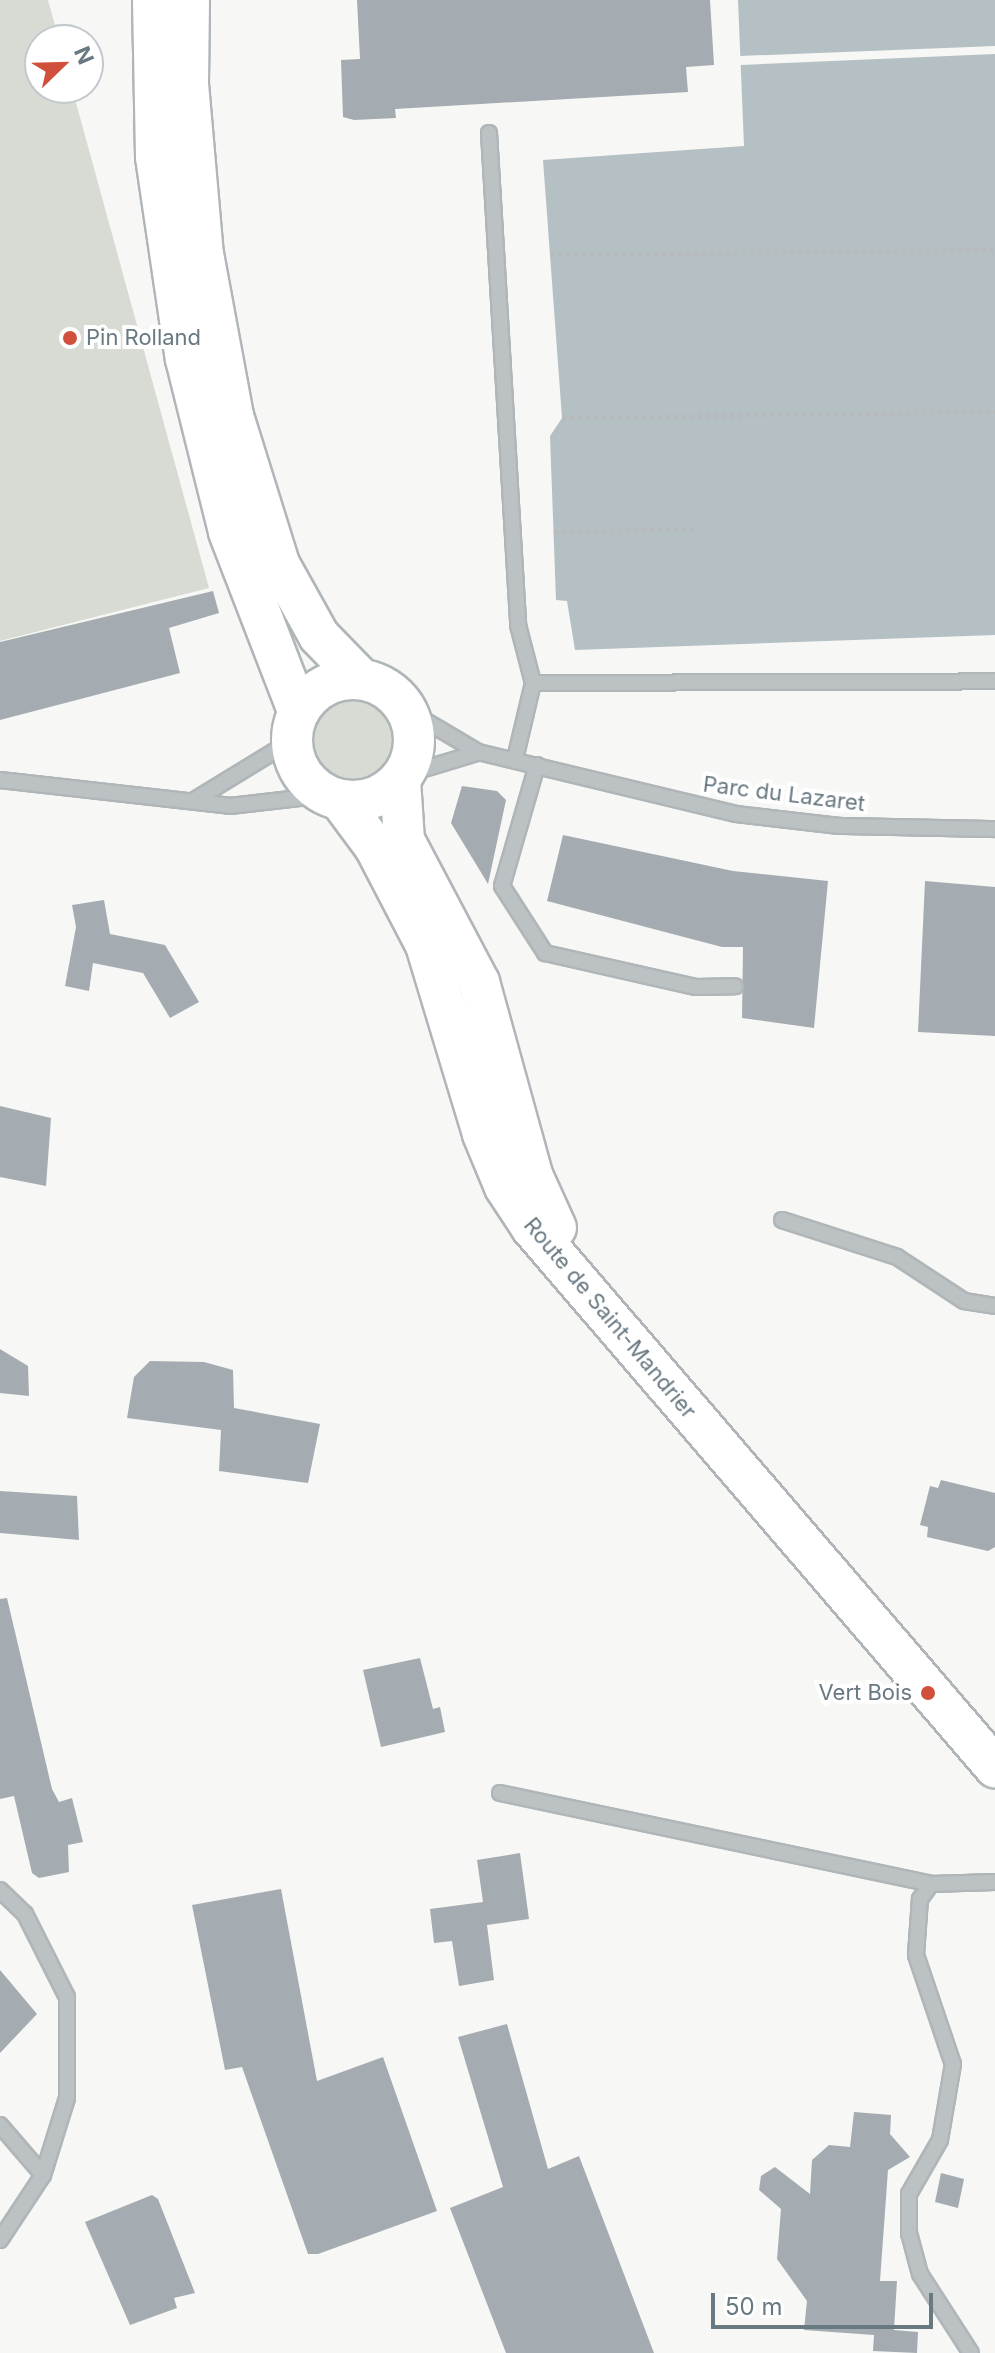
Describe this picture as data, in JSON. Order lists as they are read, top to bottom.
{
  "streets": {
    "main road": ["Route de Saint-Mandrier"],
    "street": ["Parc du Lazaret"]
  },
  "crossings": [
    ["Parc du Lazaret", "Route de Saint-Mandrier"]
  ],
  "places": ["Pin Rolland", "Vert Bois"],
  "scale_bar": "50 m",
  "north": "top right"
}
